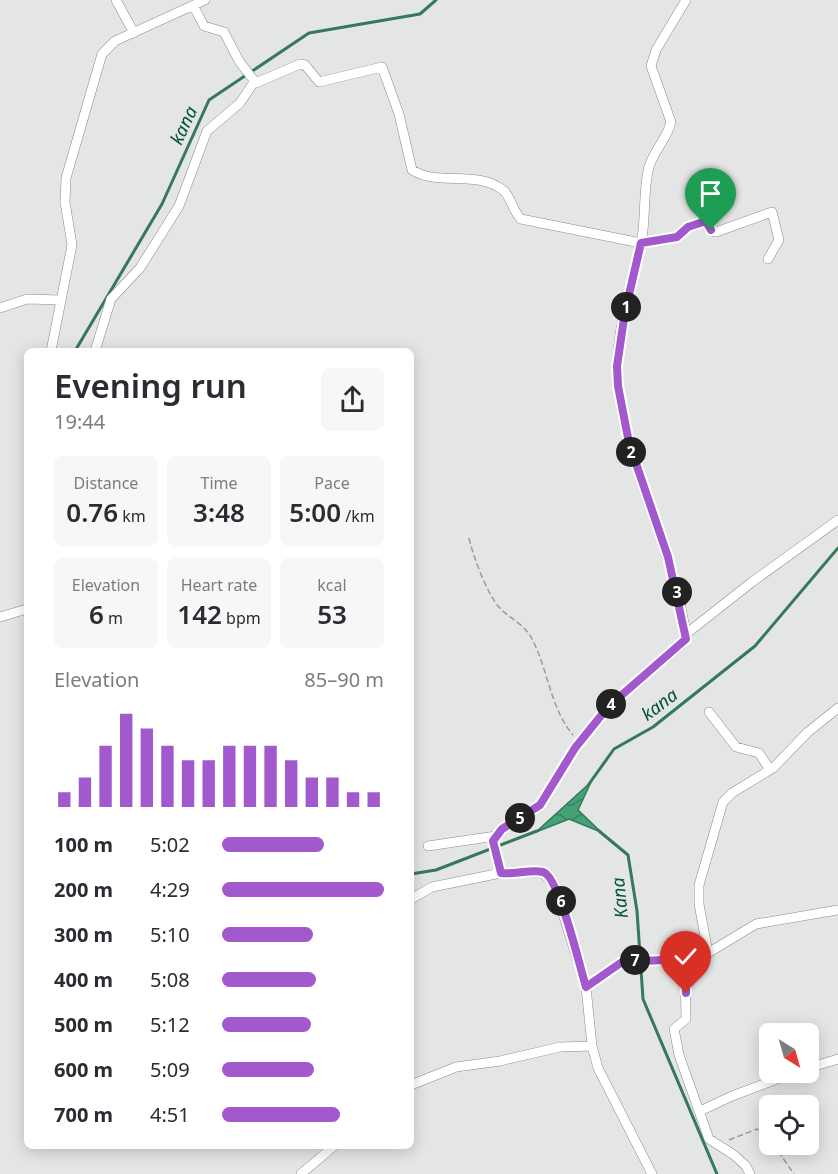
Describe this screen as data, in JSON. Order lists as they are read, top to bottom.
{
  "water": ["kana", "Kana"],
  "north": "bottom right",
  "page": {
    "pins": [
      "1",
      "2",
      "3",
      "4",
      "5",
      "6",
      "7"
    ],
    "heading": ["Evening run", "19:44"],
    "stats": [
      ["Distance", "0.76 km"],
      ["Time", "3:48"],
      ["Pace", "5:00 /km"],
      ["Elevation", "6 m"],
      ["Heart rate", "142 bpm"],
      ["kcal", "53"]
    ],
    "chart": ["Elevation", "85–90 m"],
    "list": [
      {
        "name": "100 m",
        "note": "5:02"
      },
      {
        "name": "200 m",
        "note": "4:29"
      },
      {
        "name": "300 m",
        "note": "5:10"
      },
      {
        "name": "400 m",
        "note": "5:08"
      },
      {
        "name": "500 m",
        "note": "5:12"
      },
      {
        "name": "600 m",
        "note": "5:09"
      },
      {
        "name": "700 m",
        "note": "4:51"
      }
    ]
  }
}
